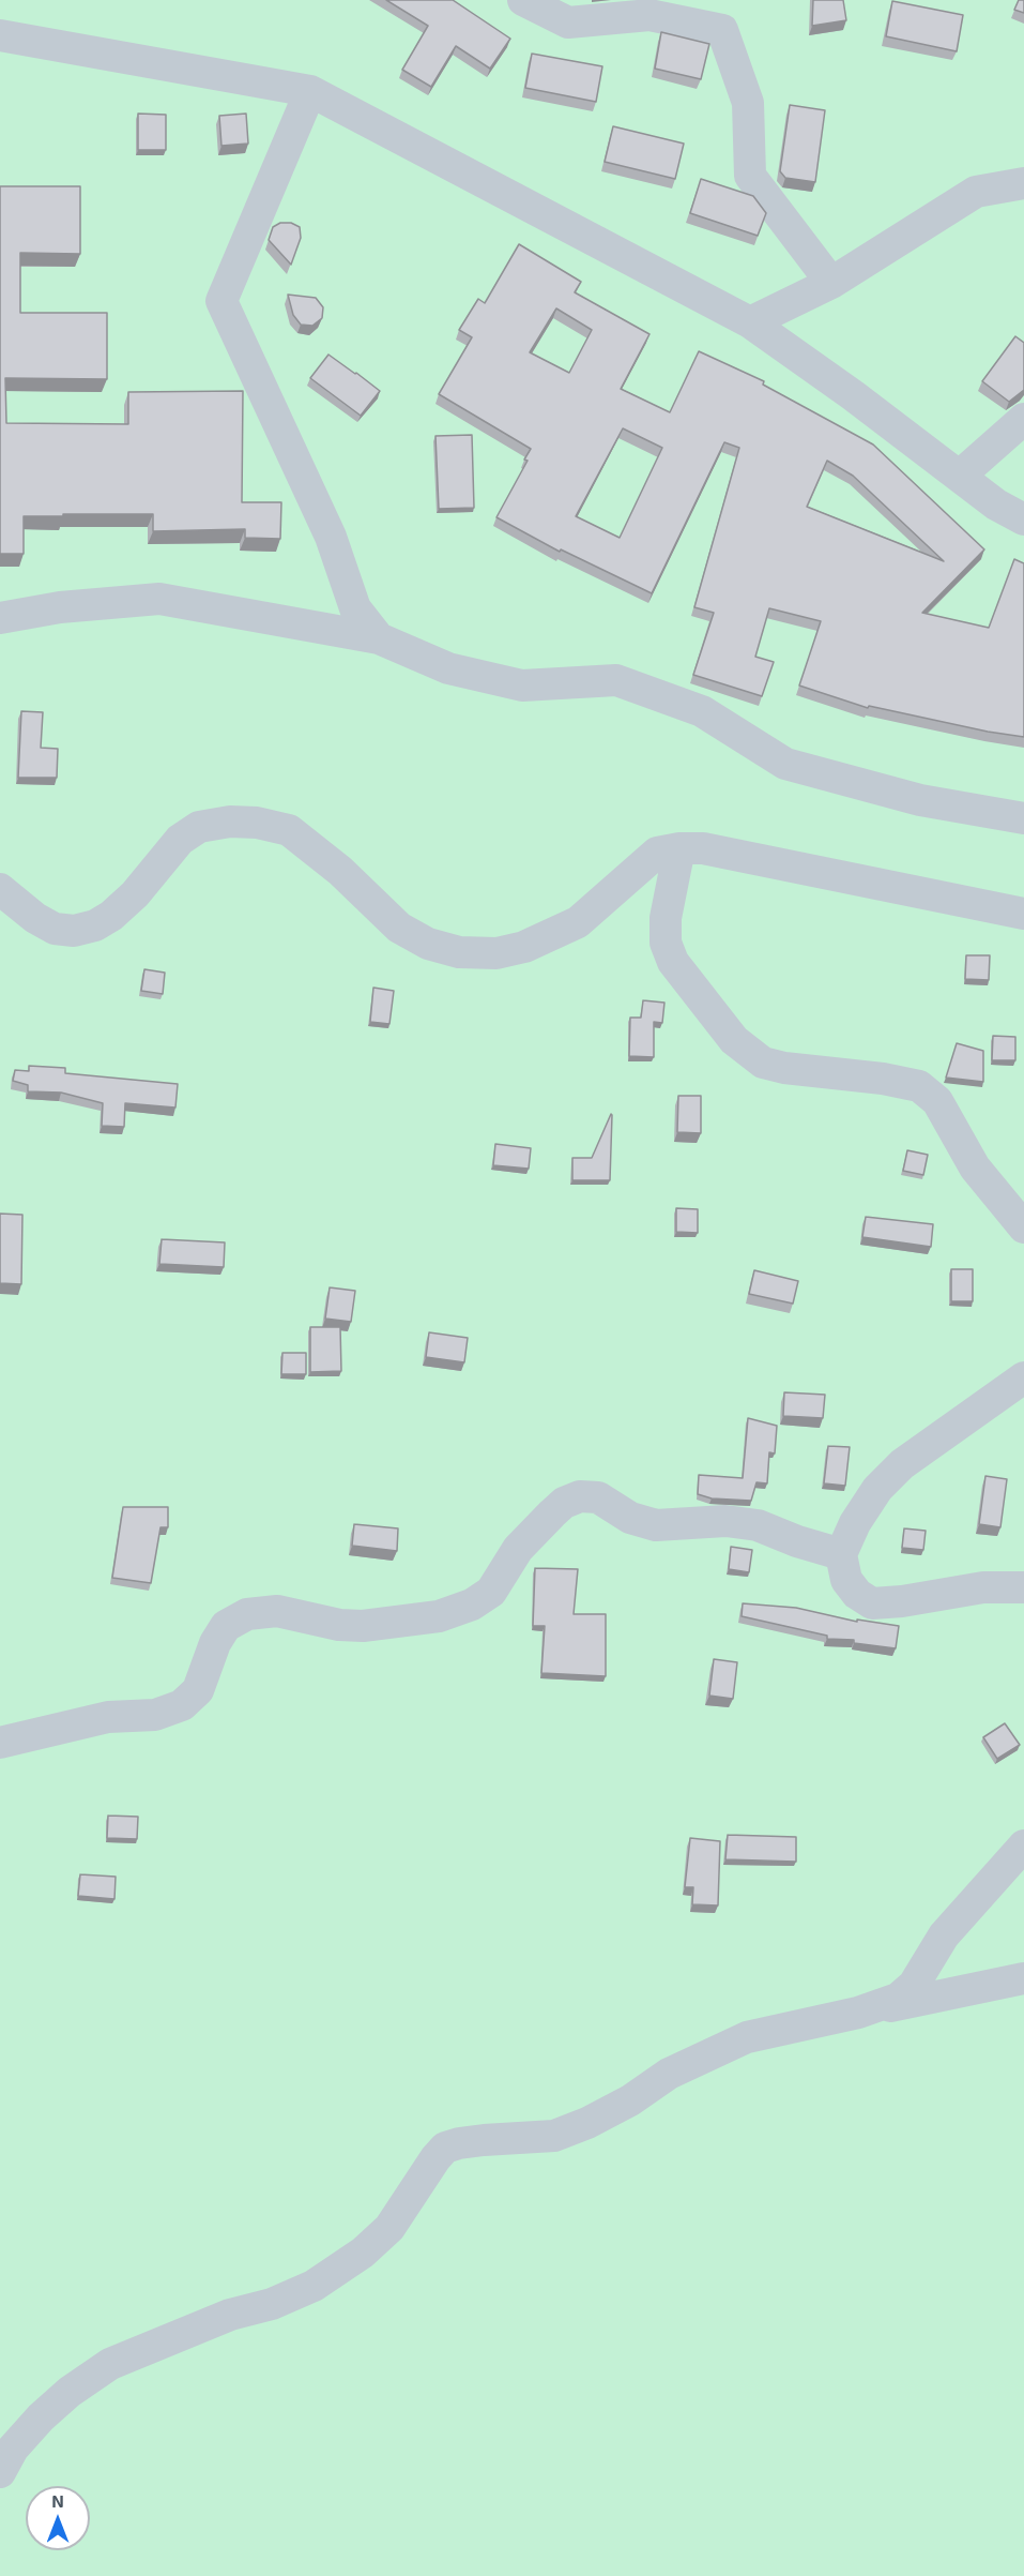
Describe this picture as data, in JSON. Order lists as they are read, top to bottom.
{
  "north": "top"
}
